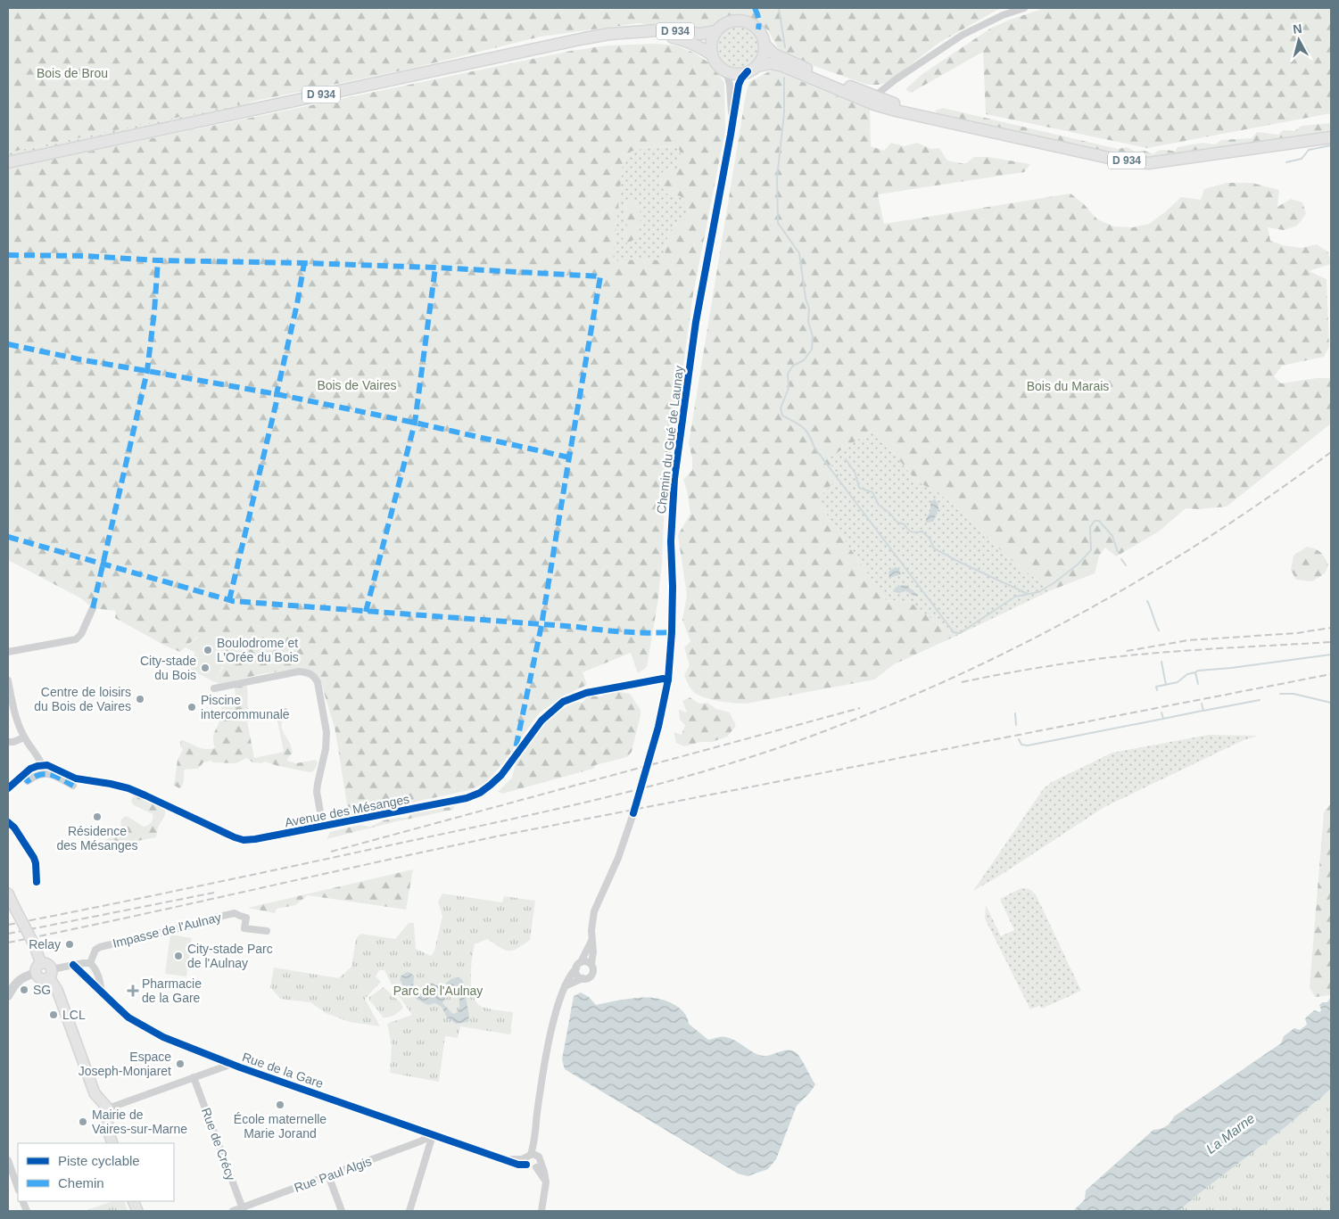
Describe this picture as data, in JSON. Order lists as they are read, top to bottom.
{
  "streets": {
    "main road": ["D 934"],
    "street": [
      "Chemin du Gué de Launay",
      "Avenue des Mésanges",
      "Impasse de l'Aulnay",
      "Rue de la Gare",
      "Rue de Crécy",
      "Rue Paul Algis"
    ]
  },
  "crossings": [
    ["D 934", "Chemin du Gué de Launay"],
    ["Chemin du Gué de Launay", "Avenue des Mésanges"],
    ["Chemin du Gué de Launay", "Rue de la Gare"],
    ["Rue de la Gare", "Rue Paul Algis"],
    ["Rue de Crécy", "Rue Paul Algis"]
  ],
  "water": ["La Marne"],
  "parks": [
    "Bois de Brou",
    "Bois de Vaires",
    "Bois du Marais",
    "Parc de l'Aulnay"
  ],
  "places": {
    "other": [
      "Boulodrome et L’Orée du Bois",
      "City-stade du Bois",
      "Centre de loisirs du Bois de Vaires",
      "Piscine intercommunale",
      "Résidence des Mésanges",
      "Relay",
      "City-stade Parc de l'Aulnay",
      "SG",
      "LCL",
      "Espace Joseph-Monjaret",
      "École maternelle Marie Jorand",
      "Mairie de Vaires-sur-Marne"
    ],
    "health": ["Pharmacie de la Gare"]
  },
  "legend": ["Piste cyclable", "Chemin"],
  "north": "top"
}
